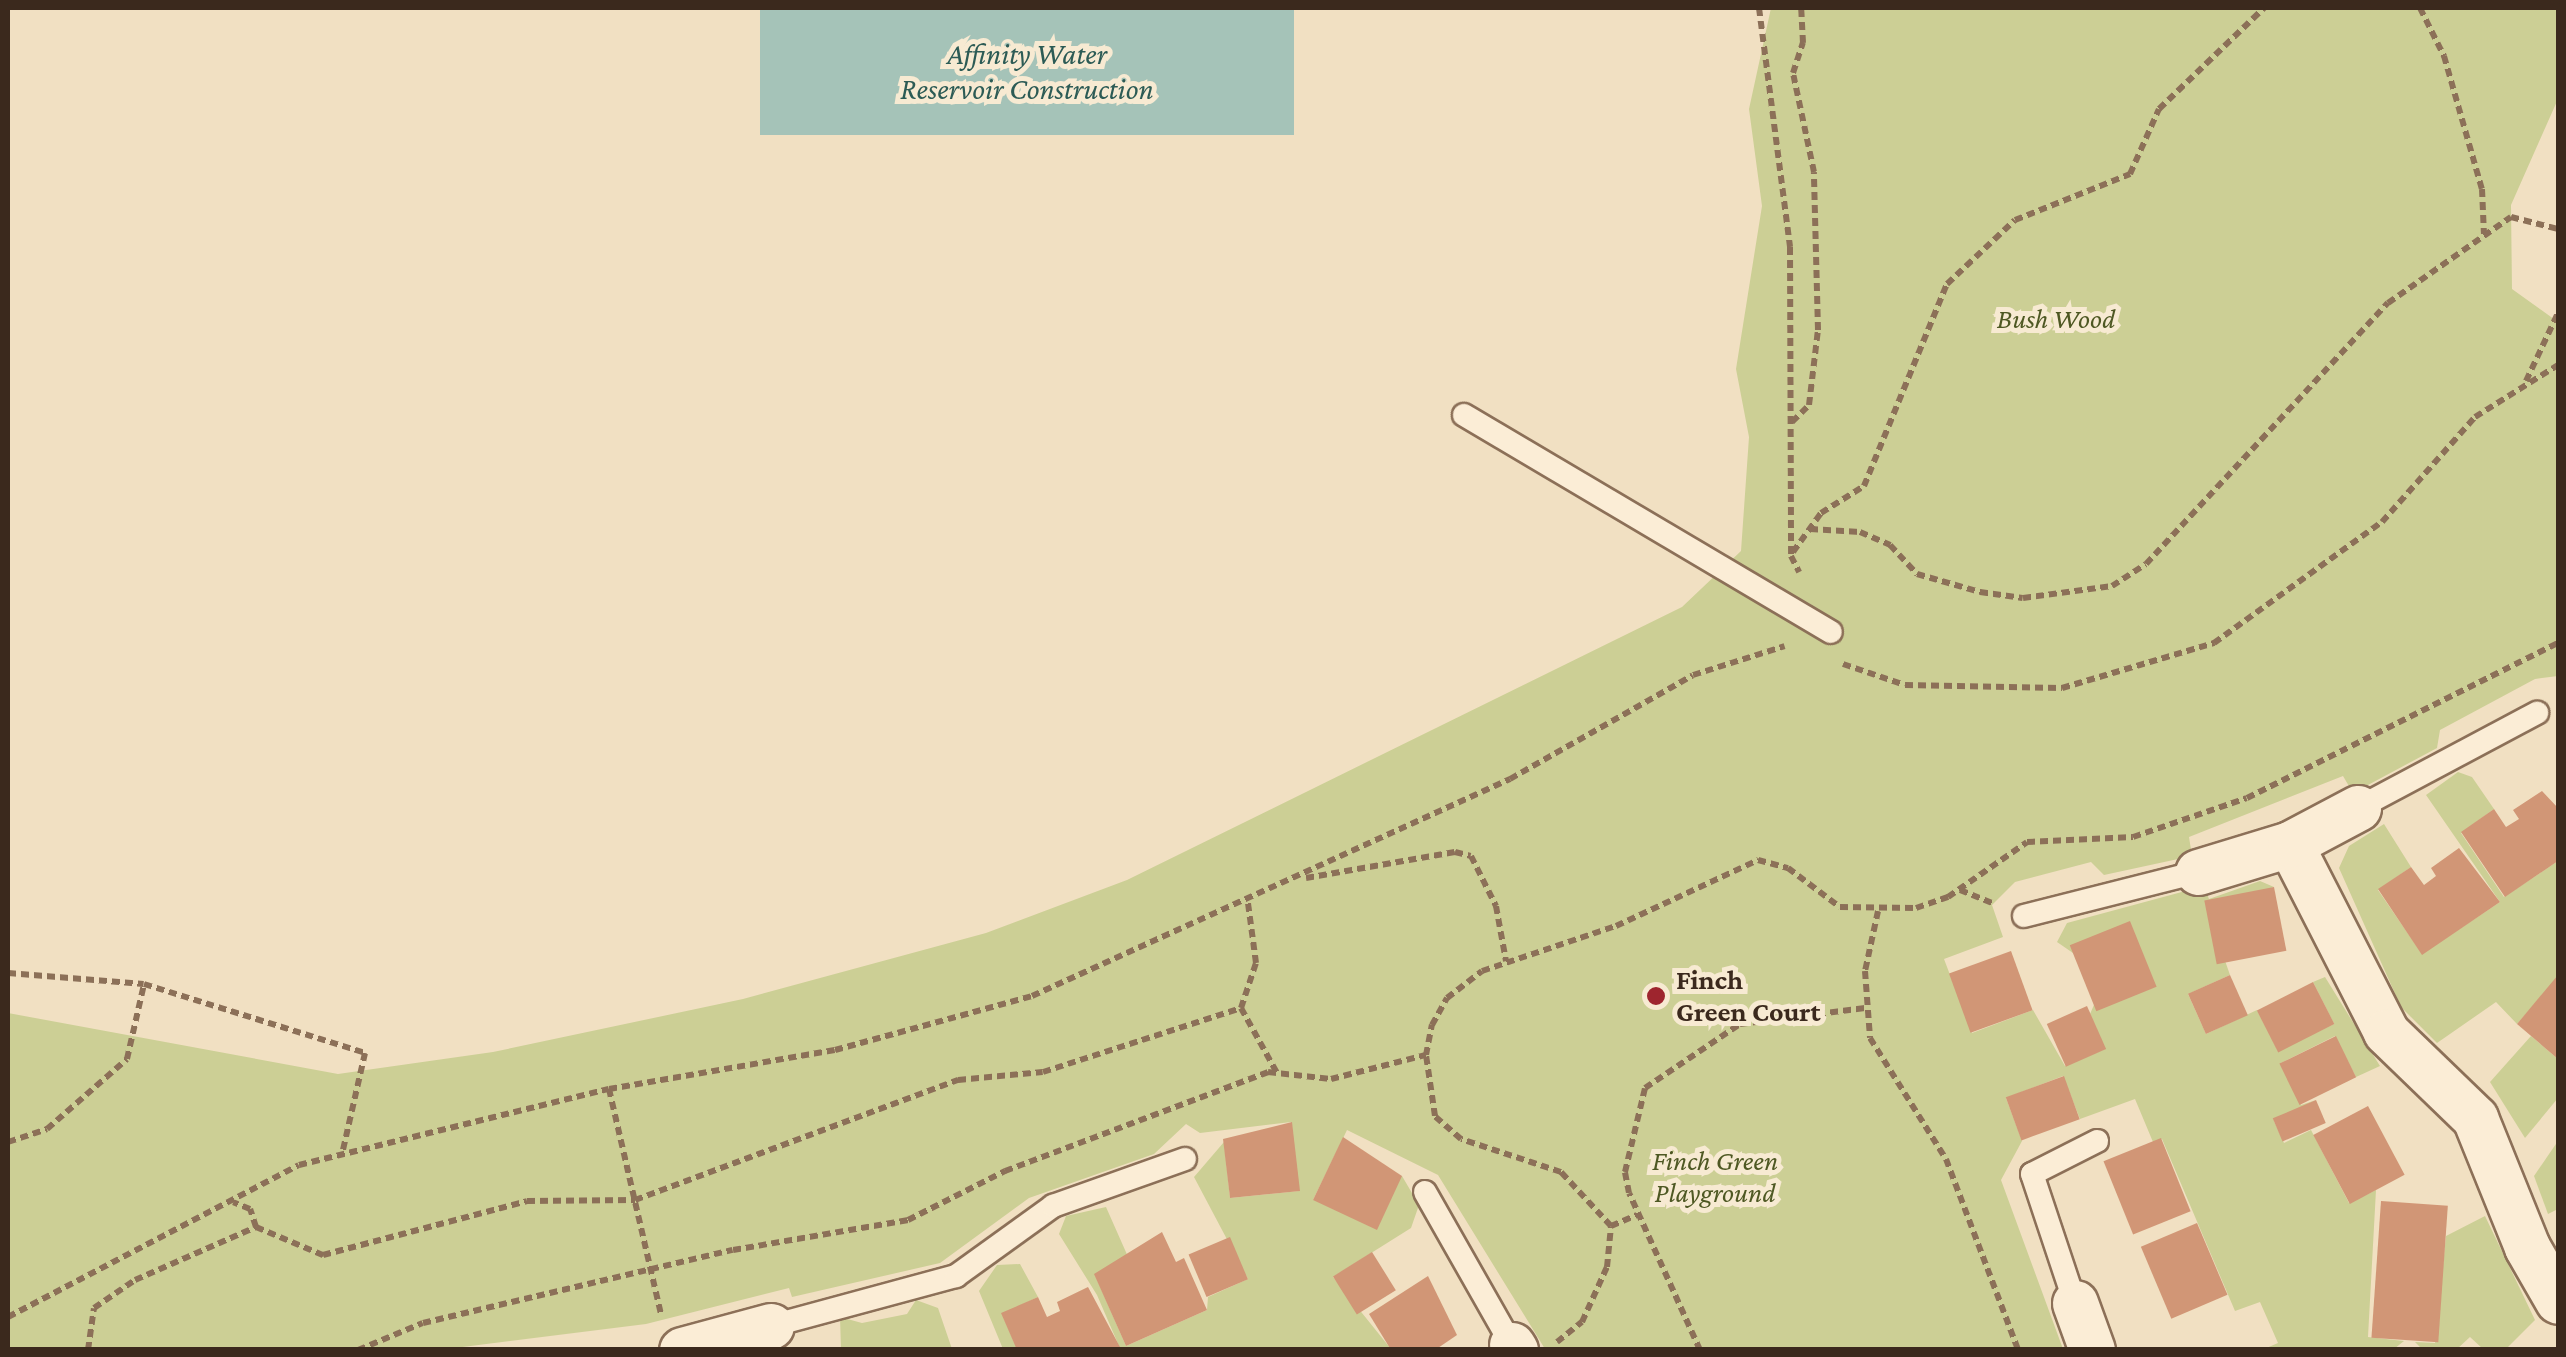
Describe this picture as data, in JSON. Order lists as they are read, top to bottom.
{
  "water": ["Affinity Water Reservoir Construction"],
  "parks": ["Bush Wood", "Finch Green Playground"],
  "places": ["Finch Green Court"]
}
